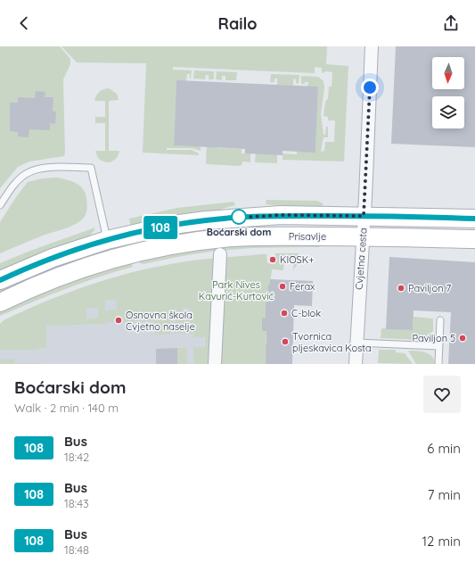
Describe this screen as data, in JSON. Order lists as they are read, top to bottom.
{
  "streets": {
    "street": ["Prisavlje", "Cvjetna cesta"]
  },
  "crossings": [
    ["Prisavlje", "Cvjetna cesta"]
  ],
  "parks": ["Park Nives Kavurić-Kurtović"],
  "places": [
    "Boćarski dom",
    "KIOSK+",
    "Ferax",
    "Paviljon 7",
    "C-blok",
    "Osnovna škola Cvjetno naselje",
    "Paviljon 5",
    "Tvornica pljeskavica Kosta"
  ],
  "lines": ["bus line 108"],
  "north": "bottom",
  "page": {
    "header": "Railo",
    "on_map": "108",
    "heading": ["Boćarski dom", "Walk · 2 min · 140 m"],
    "list": [
      {
        "mark": "108",
        "name": "Bus",
        "note": "18:42",
        "value": "6 min"
      },
      {
        "mark": "108",
        "name": "Bus",
        "note": "18:43",
        "value": "7 min"
      },
      {
        "mark": "108",
        "name": "Bus",
        "note": "18:48",
        "value": "12 min"
      }
    ]
  }
}
